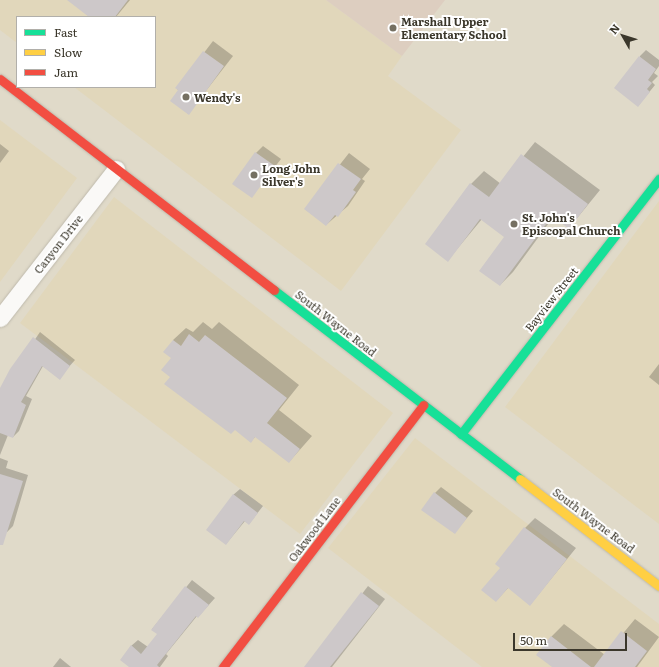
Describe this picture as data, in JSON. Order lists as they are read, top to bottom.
{
  "streets": {
    "main road": ["Bayview Street", "South Wayne Road", "Oakwood Lane"],
    "street": ["Canyon Drive"]
  },
  "crossings": [
    ["Canyon Drive", "South Wayne Road"],
    ["Bayview Street", "South Wayne Road"],
    ["South Wayne Road", "Oakwood Lane"]
  ],
  "places": [
    "Marshall Upper Elementary School",
    "Wendy's",
    "Long John Silver's",
    "St. John's Episcopal Church"
  ],
  "legend": ["Fast", "Slow", "Jam"],
  "scale_bar": "50 m",
  "north": "top left"
}
